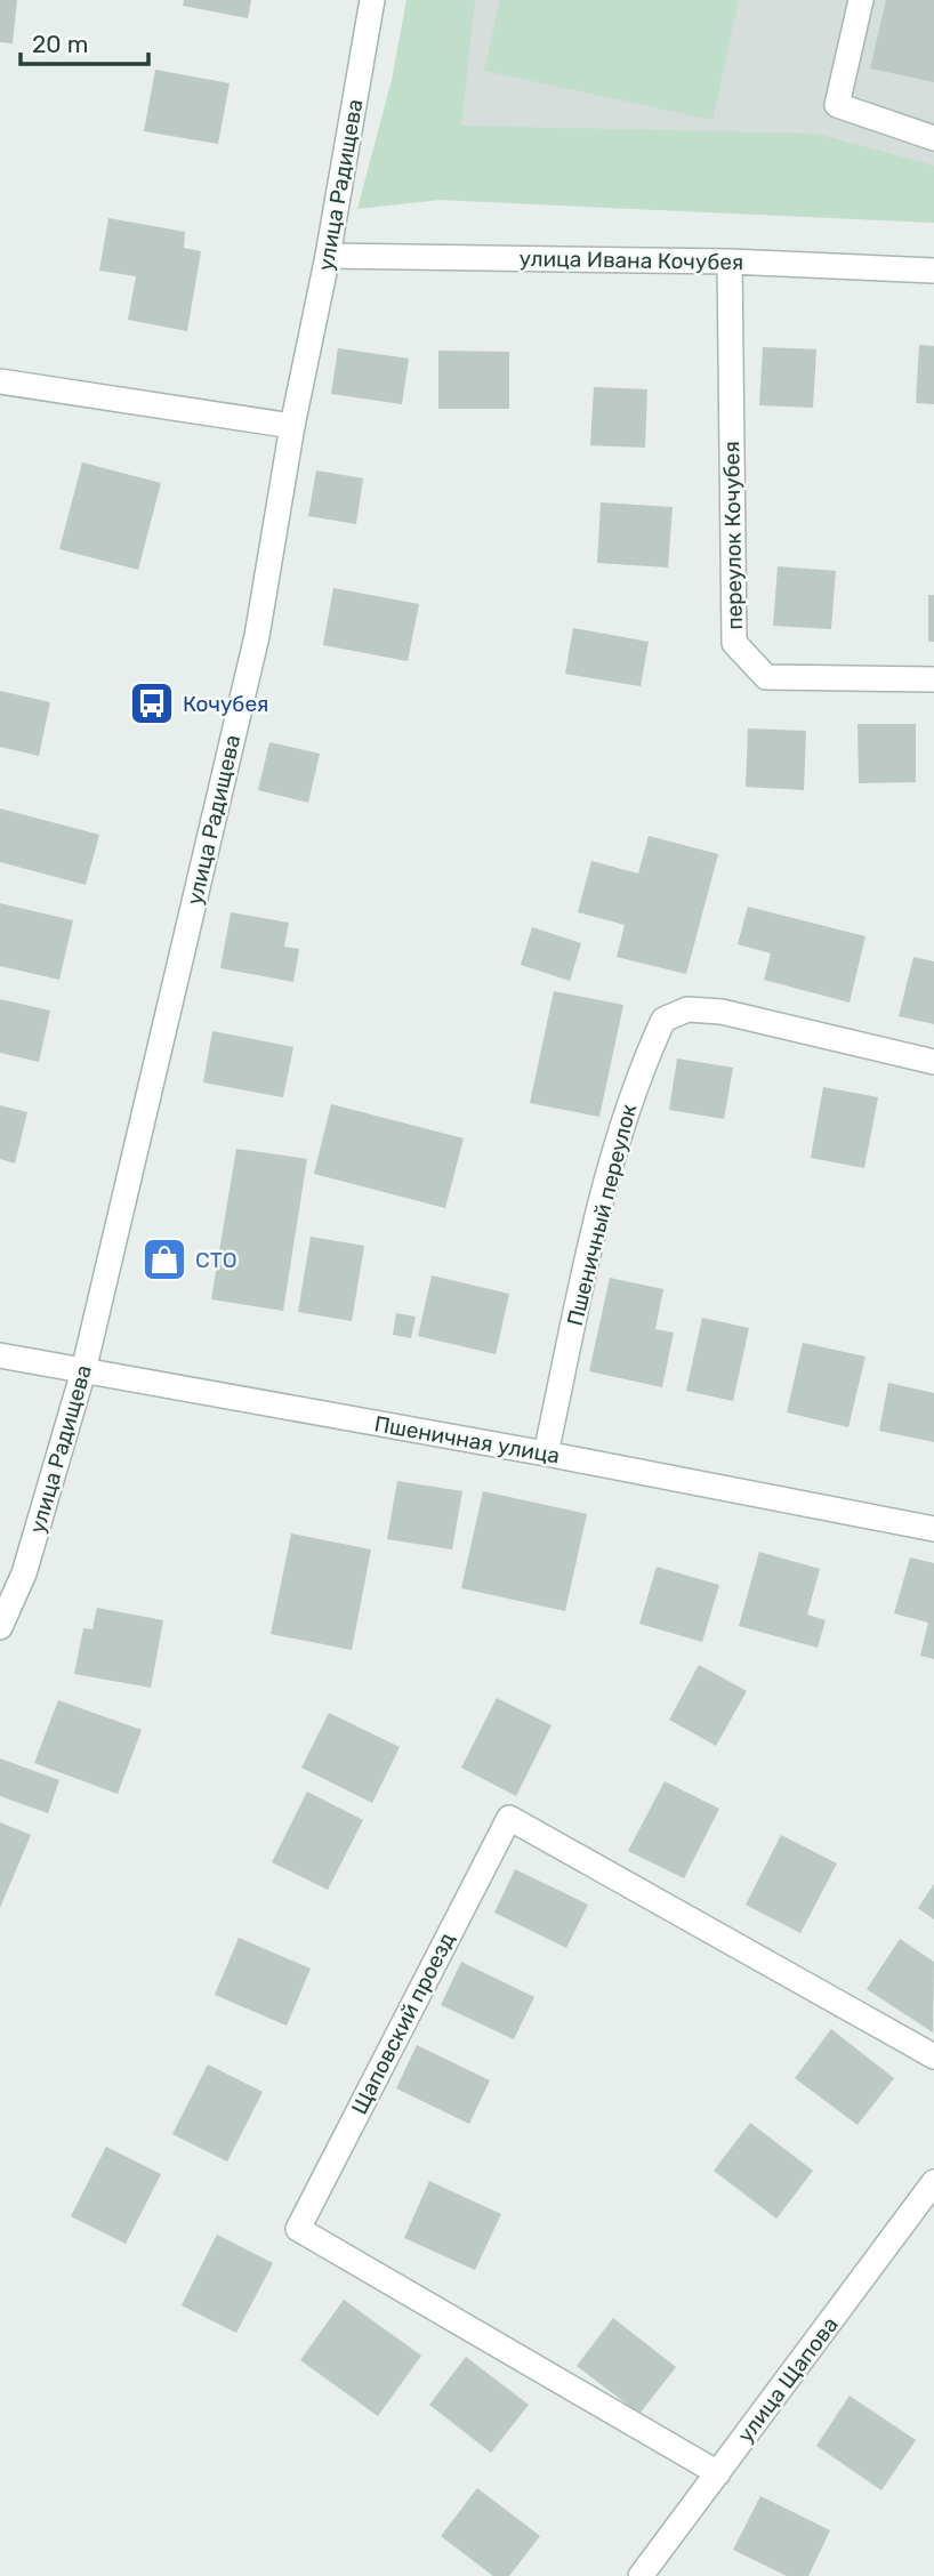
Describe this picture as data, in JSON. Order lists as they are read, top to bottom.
{
  "streets": {
    "street": [
      "улица Радищева",
      "улица Ивана Кочубея",
      "переулок Кочубея",
      "Пшеничный переулок",
      "Пшеничная улица",
      "Щаповский проезд",
      "улица Щапова"
    ]
  },
  "crossings": [
    ["улица Радищева", "улица Ивана Кочубея"],
    ["улица Радищева", "Пшеничная улица"],
    ["улица Ивана Кочубея", "переулок Кочубея"],
    ["Пшеничный переулок", "Пшеничная улица"],
    ["Щаповский проезд", "улица Щапова"]
  ],
  "places": {
    "bus stop": ["Кочубея"],
    "shop": ["СТО"]
  },
  "scale_bar": "20 m"
}
